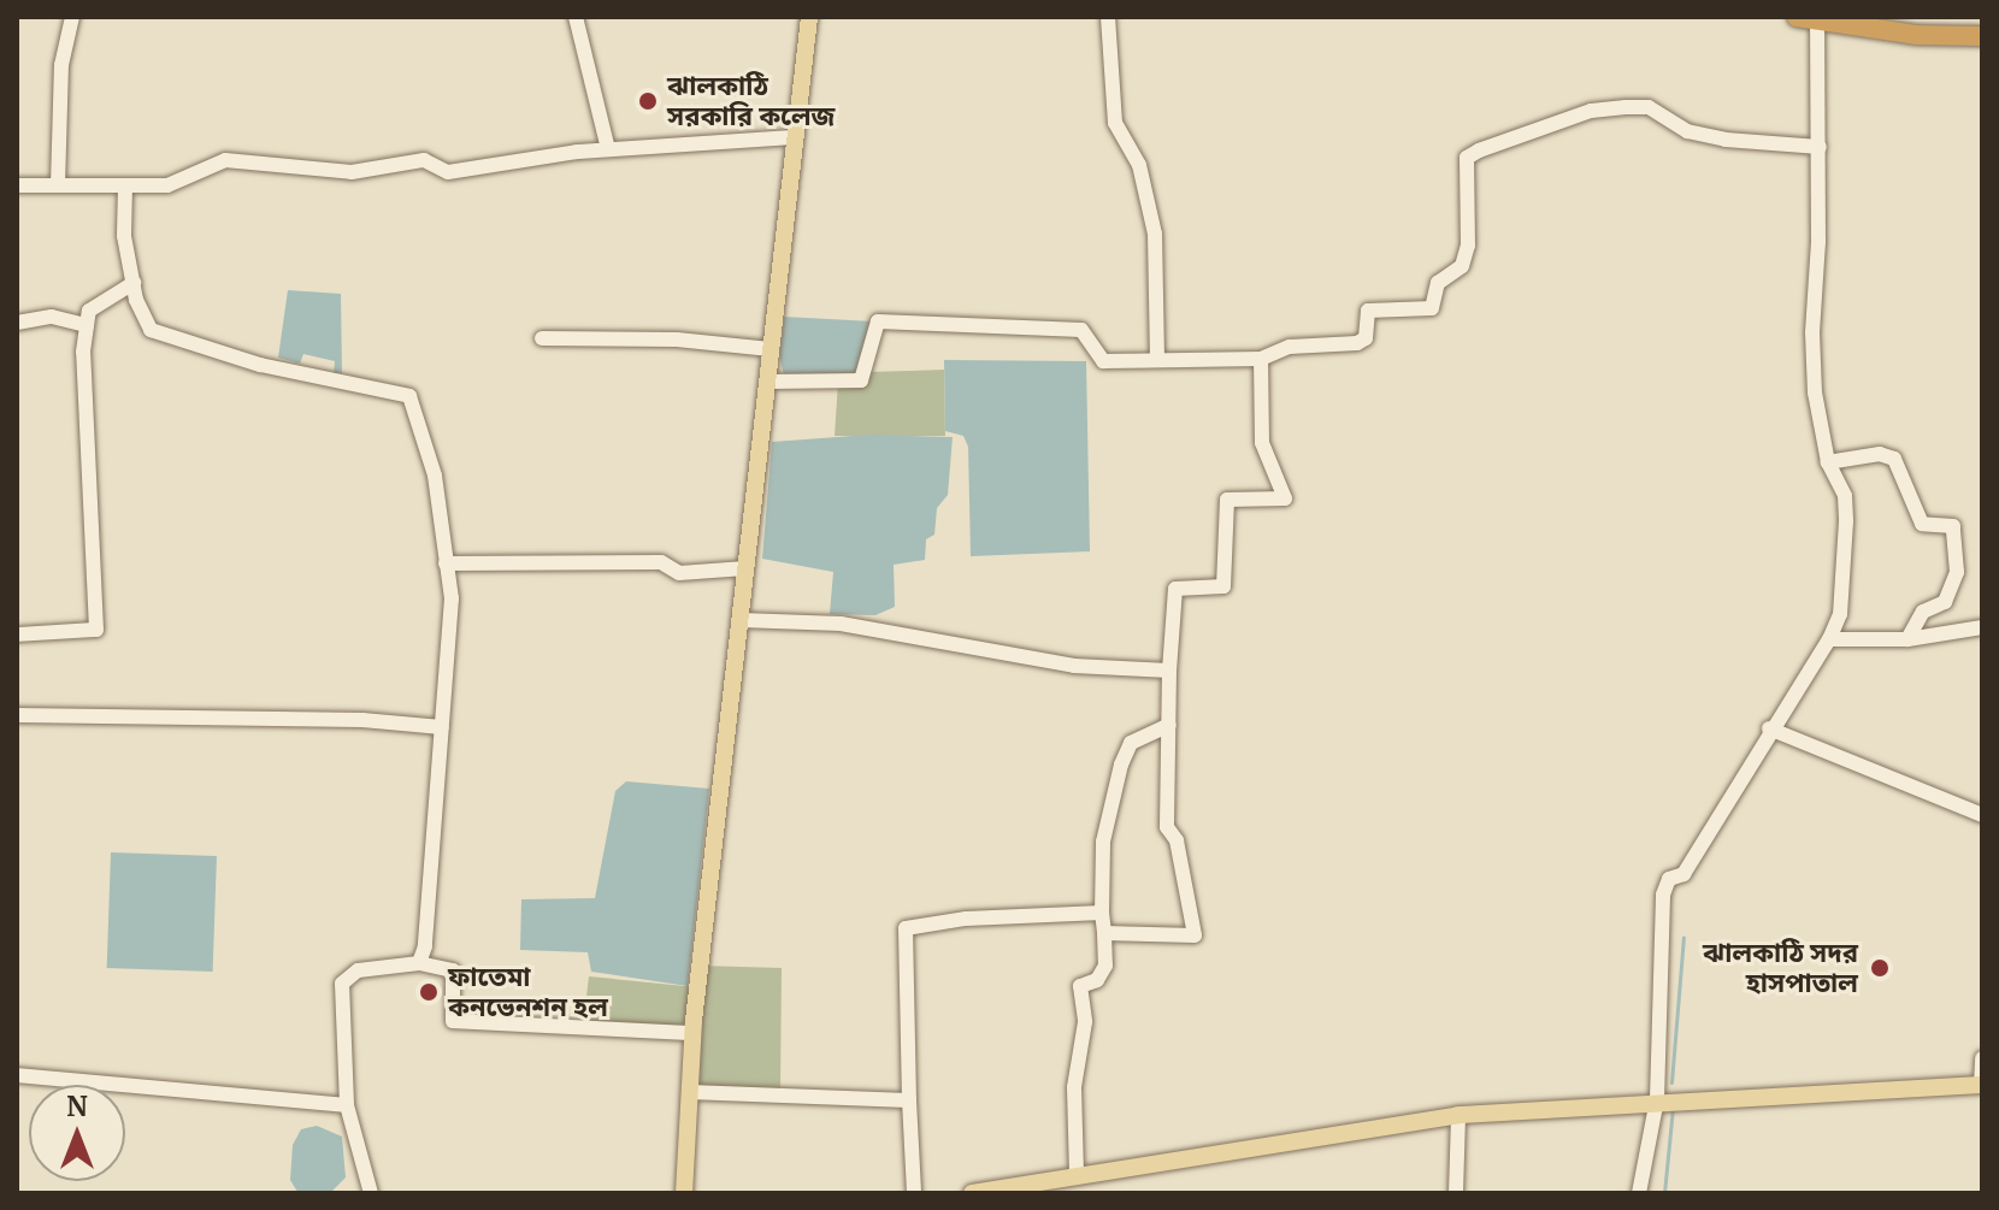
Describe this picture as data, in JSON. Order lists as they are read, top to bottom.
{
  "places": ["ঝালকাঠি সরকারি কলেজ", "ঝালকাঠি সদর হাসপাতাল", "ফাতেমা কনভেনশন হল"],
  "north": "top"
}
